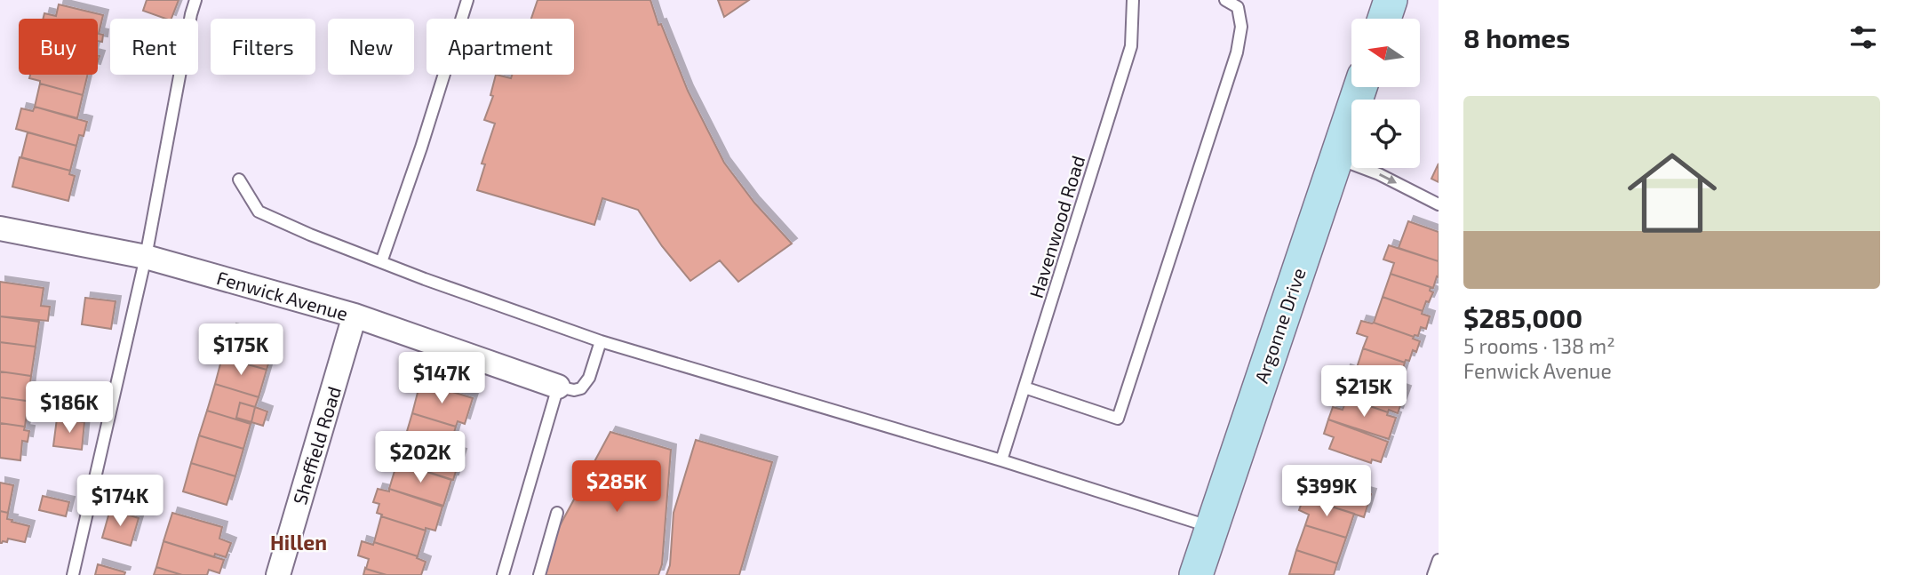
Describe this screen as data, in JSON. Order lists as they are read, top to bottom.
{
  "streets": {
    "main road": ["Argonne Drive"],
    "street": ["Fenwick Avenue", "Sheffield Road"],
    "lane": ["Havenwood Road"]
  },
  "crossings": [
    ["Fenwick Avenue", "Sheffield Road"]
  ],
  "districts": ["Hillen"],
  "north": "left",
  "page": {
    "heading": "8 homes",
    "chip": [
      "Buy",
      "Rent",
      "Filters",
      "New",
      "Apartment"
    ],
    "list": [
      {
        "name": "$285,000",
        "note": "5 rooms · 138 m² · Fenwick Avenue"
      }
    ],
    "price": [
      "$175K",
      "$147K",
      "$215K",
      "$186K",
      "$202K",
      "$285K",
      "$399K",
      "$174K"
    ]
  }
}
